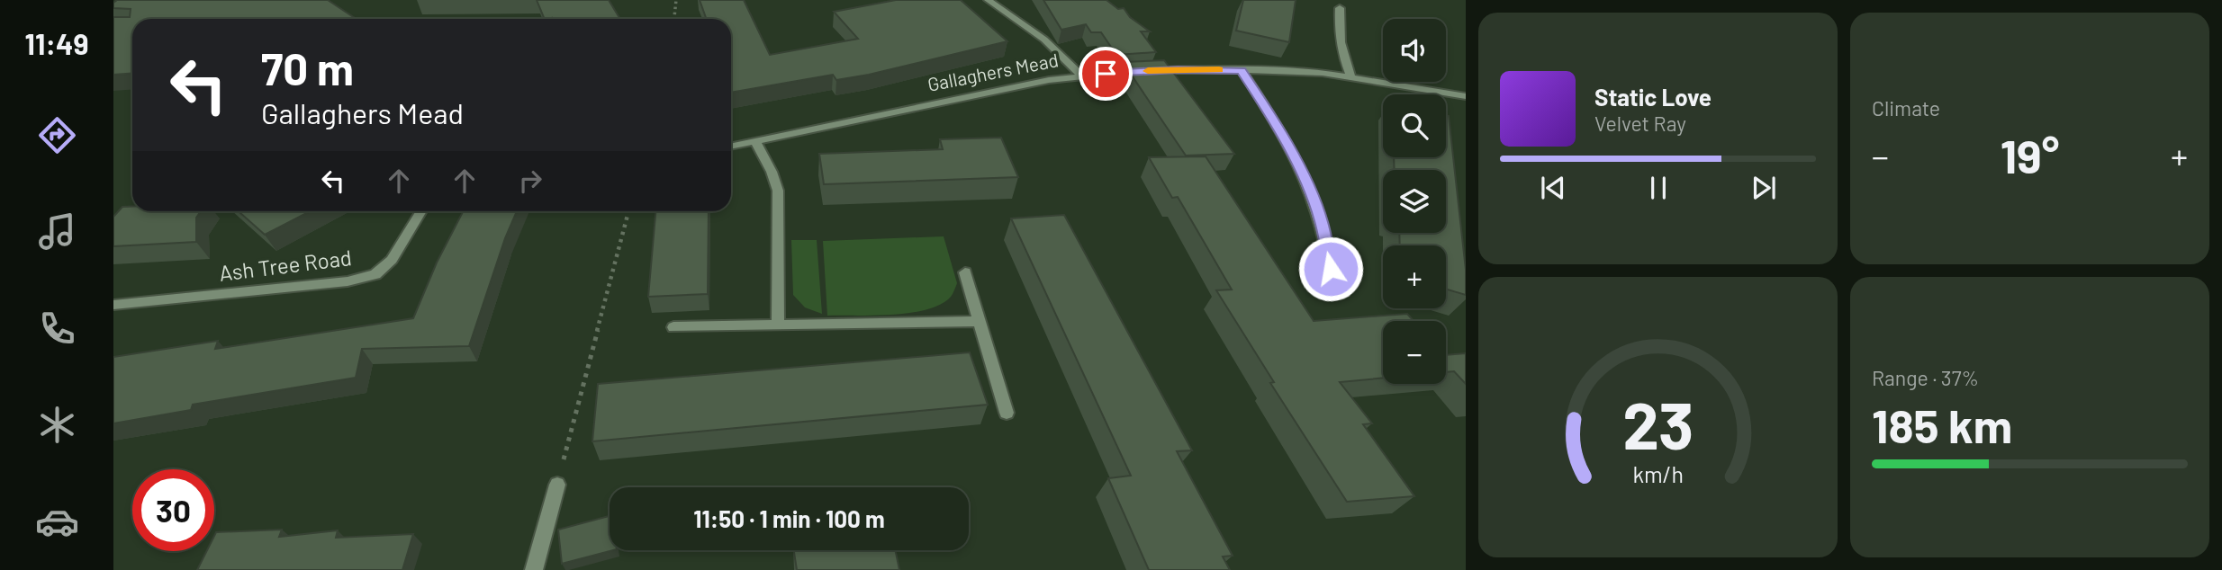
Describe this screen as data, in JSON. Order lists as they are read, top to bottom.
{
  "streets": {
    "street": ["Gallaghers Mead", "Ash Tree Road"]
  },
  "page": {
    "tabs": "11:49",
    "tile": [
      "Climate",
      ["Range · 37%", "185 km"]
    ],
    "map_buttons": ["+", "−"],
    "turn": ["70 m", "Gallaghers Mead"],
    "song": ["Static Love", "Velvet Ray"],
    "heat": ["−", "19°", "+"],
    "limit": "30",
    "trip": "11:50 · 1 min · 100 m",
    "gauge": ["23", "km/h"]
  }
}
